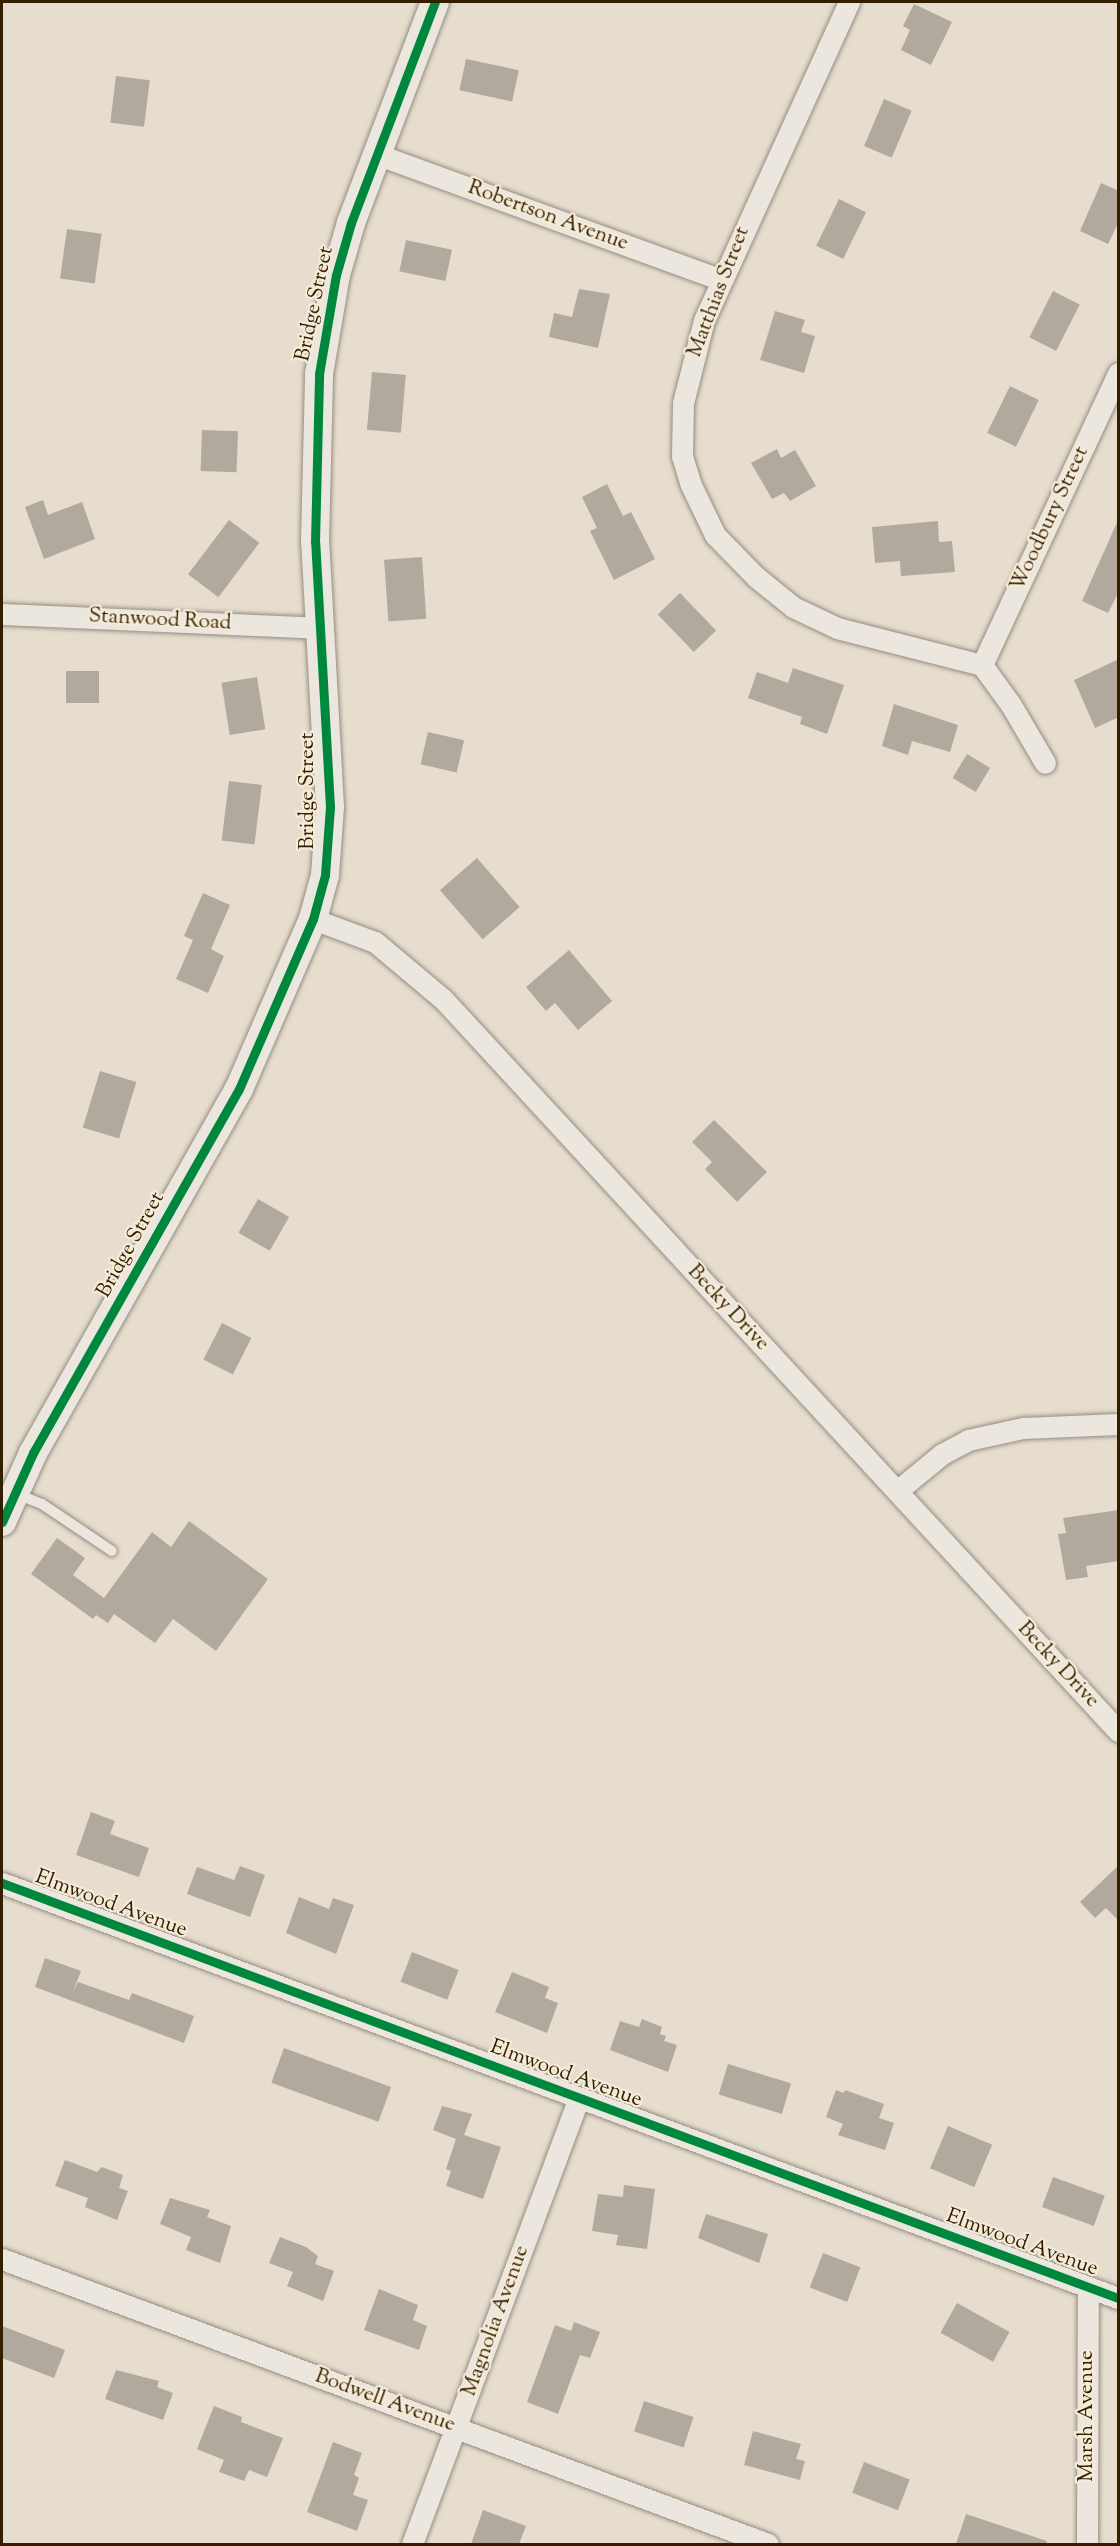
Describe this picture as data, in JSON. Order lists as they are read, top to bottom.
{
  "streets": {
    "street": [
      "Robertson Avenue",
      "Matthias Street",
      "Bridge Street",
      "Woodbury Street",
      "Stanwood Road",
      "Becky Drive",
      "Elmwood Avenue",
      "Magnolia Avenue",
      "Bodwell Avenue",
      "Marsh Avenue"
    ]
  },
  "crossings": [
    ["Robertson Avenue", "Matthias Street"],
    ["Robertson Avenue", "Bridge Street"],
    ["Matthias Street", "Woodbury Street"],
    ["Bridge Street", "Stanwood Road"],
    ["Bridge Street", "Becky Drive"],
    ["Elmwood Avenue", "Magnolia Avenue"],
    ["Elmwood Avenue", "Marsh Avenue"],
    ["Magnolia Avenue", "Bodwell Avenue"]
  ]
}
